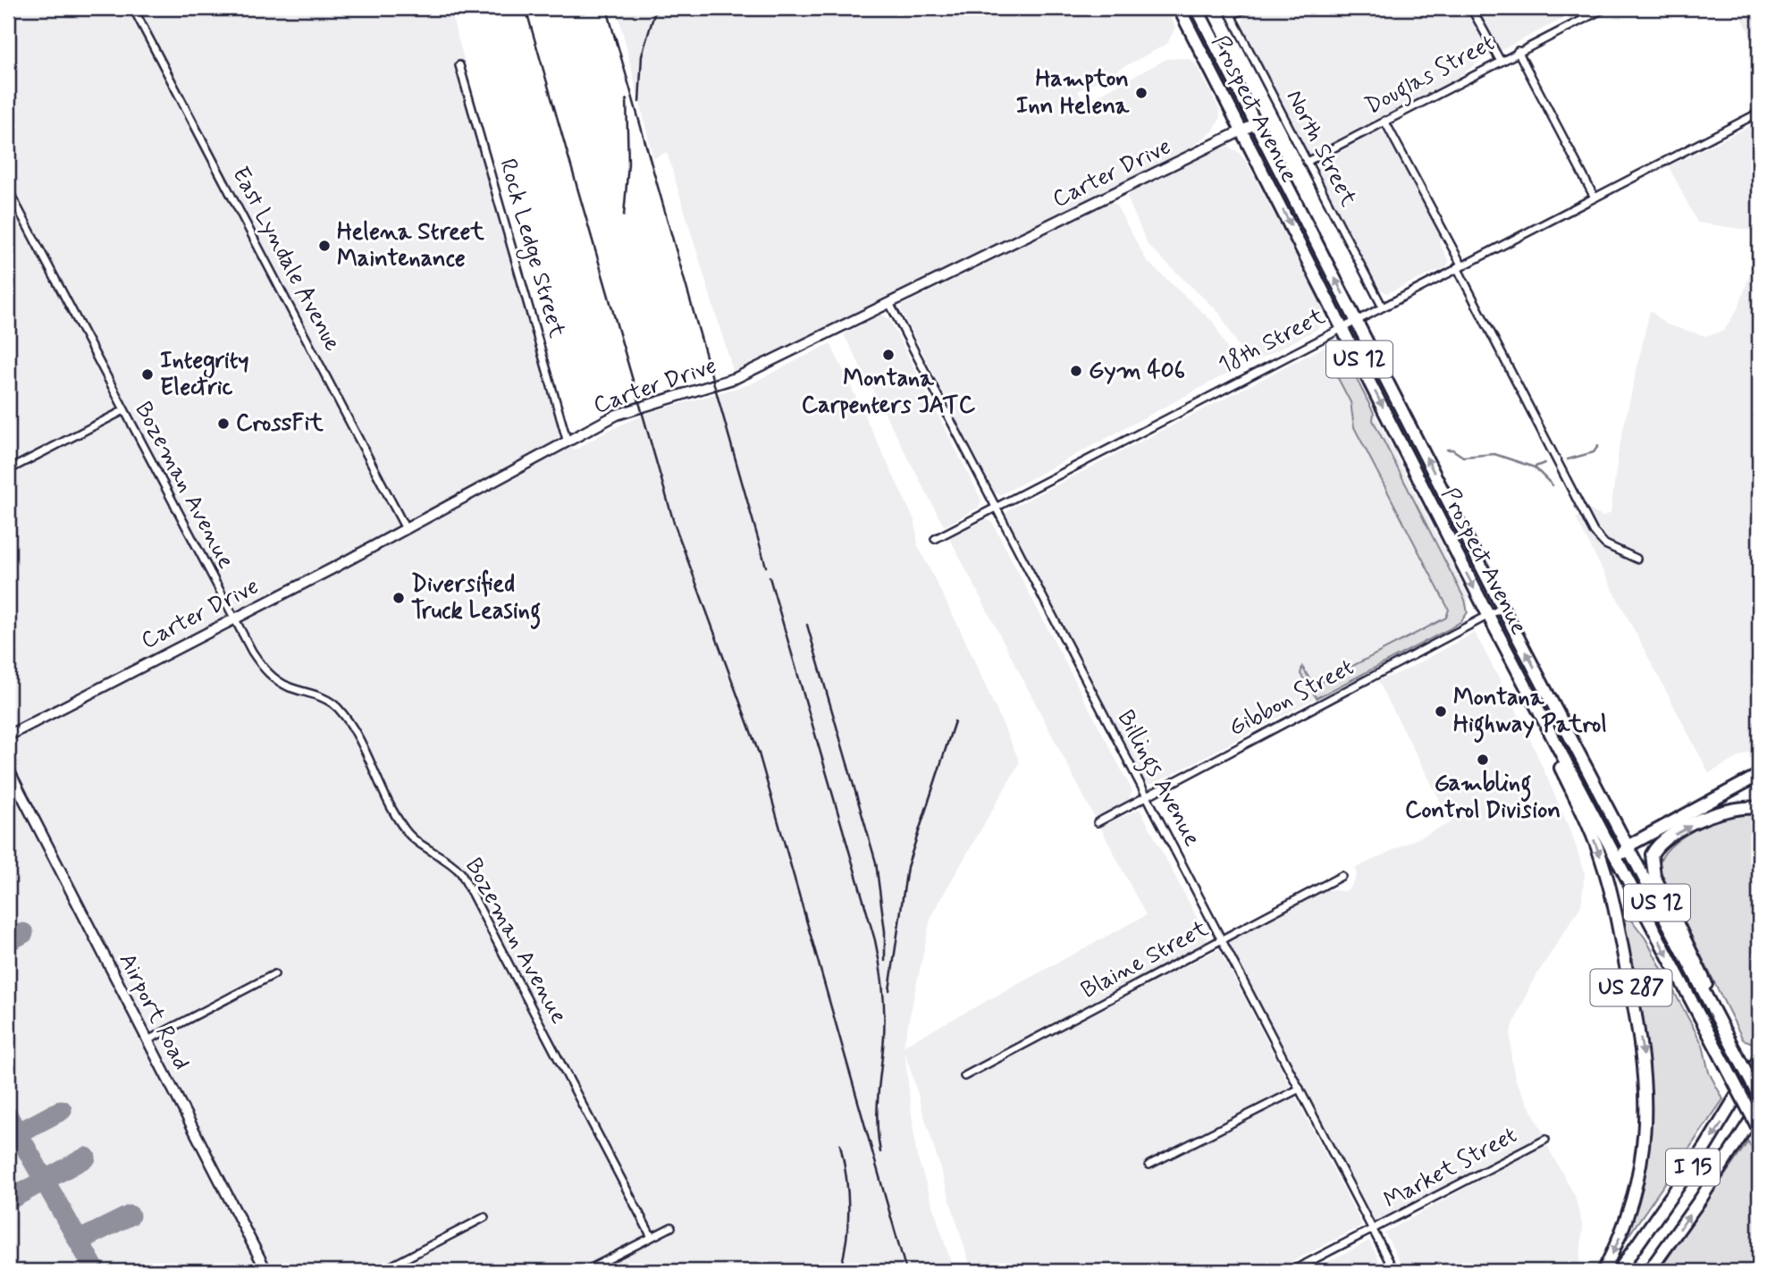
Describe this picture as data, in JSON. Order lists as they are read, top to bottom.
{
  "streets": {
    "highway": [
      "Prospect Avenue",
      "US 12",
      "US 287",
      "I 15"
    ],
    "street": [
      "Douglas Street",
      "North Street",
      "Carter Drive",
      "Rock Ledge Street",
      "East Lyndale Avenue",
      "18th Street",
      "Bozeman Avenue",
      "Gibbon Street",
      "Billings Avenue",
      "Blaine Street",
      "Airport Road",
      "Market Street"
    ]
  },
  "crossings": [
    ["Douglas Street", "North Street"],
    ["Prospect Avenue", "Carter Drive"],
    ["Prospect Avenue", "18th Street"],
    ["Prospect Avenue", "Gibbon Street"],
    ["Prospect Avenue", "US 287"],
    ["North Street", "18th Street"],
    ["Carter Drive", "Rock Ledge Street"],
    ["Carter Drive", "East Lyndale Avenue"],
    ["Carter Drive", "Bozeman Avenue"],
    ["Carter Drive", "Billings Avenue"],
    ["18th Street", "Billings Avenue"],
    ["Gibbon Street", "Billings Avenue"],
    ["Billings Avenue", "Blaine Street"],
    ["Billings Avenue", "Market Street"]
  ],
  "places": [
    "Hampton Inn Helena",
    "Helena Street Maintenance",
    "Montana Carpenters JATC",
    "Gym 406",
    "Integrity Electric",
    "CrossFit",
    "Diversified Truck Leasing",
    "Montana Highway Patrol",
    "Gambling Control Division"
  ]
}
